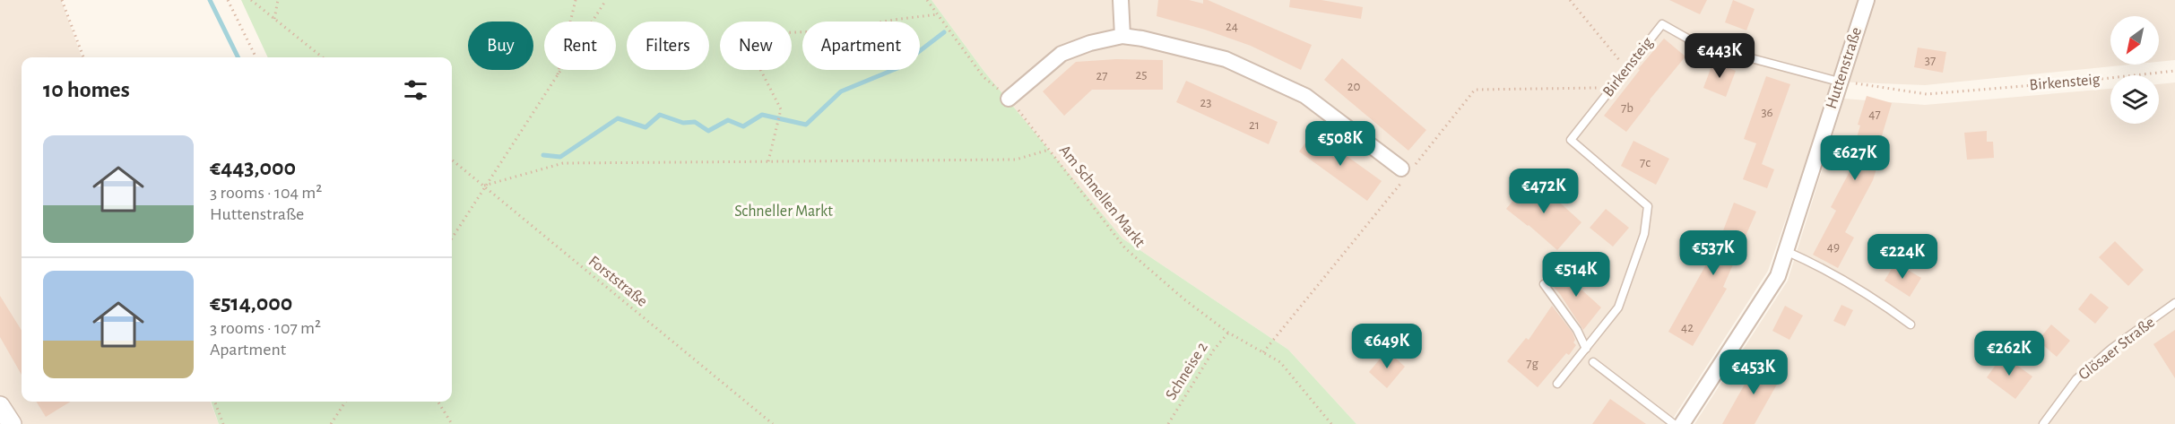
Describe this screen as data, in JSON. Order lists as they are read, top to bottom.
{
  "streets": {
    "street": ["Huttenstraße"],
    "lane": ["Birkensteig", "Glösaer Straße"],
    "path": ["Am Schnellen Markt", "Forststraße", "Schneise 2"]
  },
  "crossings": [
    ["Birkensteig", "Huttenstraße"],
    ["Am Schnellen Markt", "Schneise 2"]
  ],
  "parks": ["Schneller Markt"],
  "house_numbers": [
    "24",
    "37",
    "25",
    "27",
    "20",
    "23",
    "7b",
    "36",
    "47",
    "21",
    "7c",
    "49",
    "42",
    "7g"
  ],
  "north": "bottom left",
  "page": {
    "chip": [
      "Buy",
      "Rent",
      "Filters",
      "New",
      "Apartment"
    ],
    "price": [
      "€443K",
      "€508K",
      "€627K",
      "€472K",
      "€537K",
      "€224K",
      "€514K",
      "€649K",
      "€262K",
      "€453K"
    ],
    "heading": "10 homes",
    "list": [
      {
        "name": "€443,000",
        "note": "3 rooms · 104 m² · Huttenstraße"
      },
      {
        "name": "€514,000",
        "note": "3 rooms · 107 m² · Apartment"
      }
    ]
  }
}
